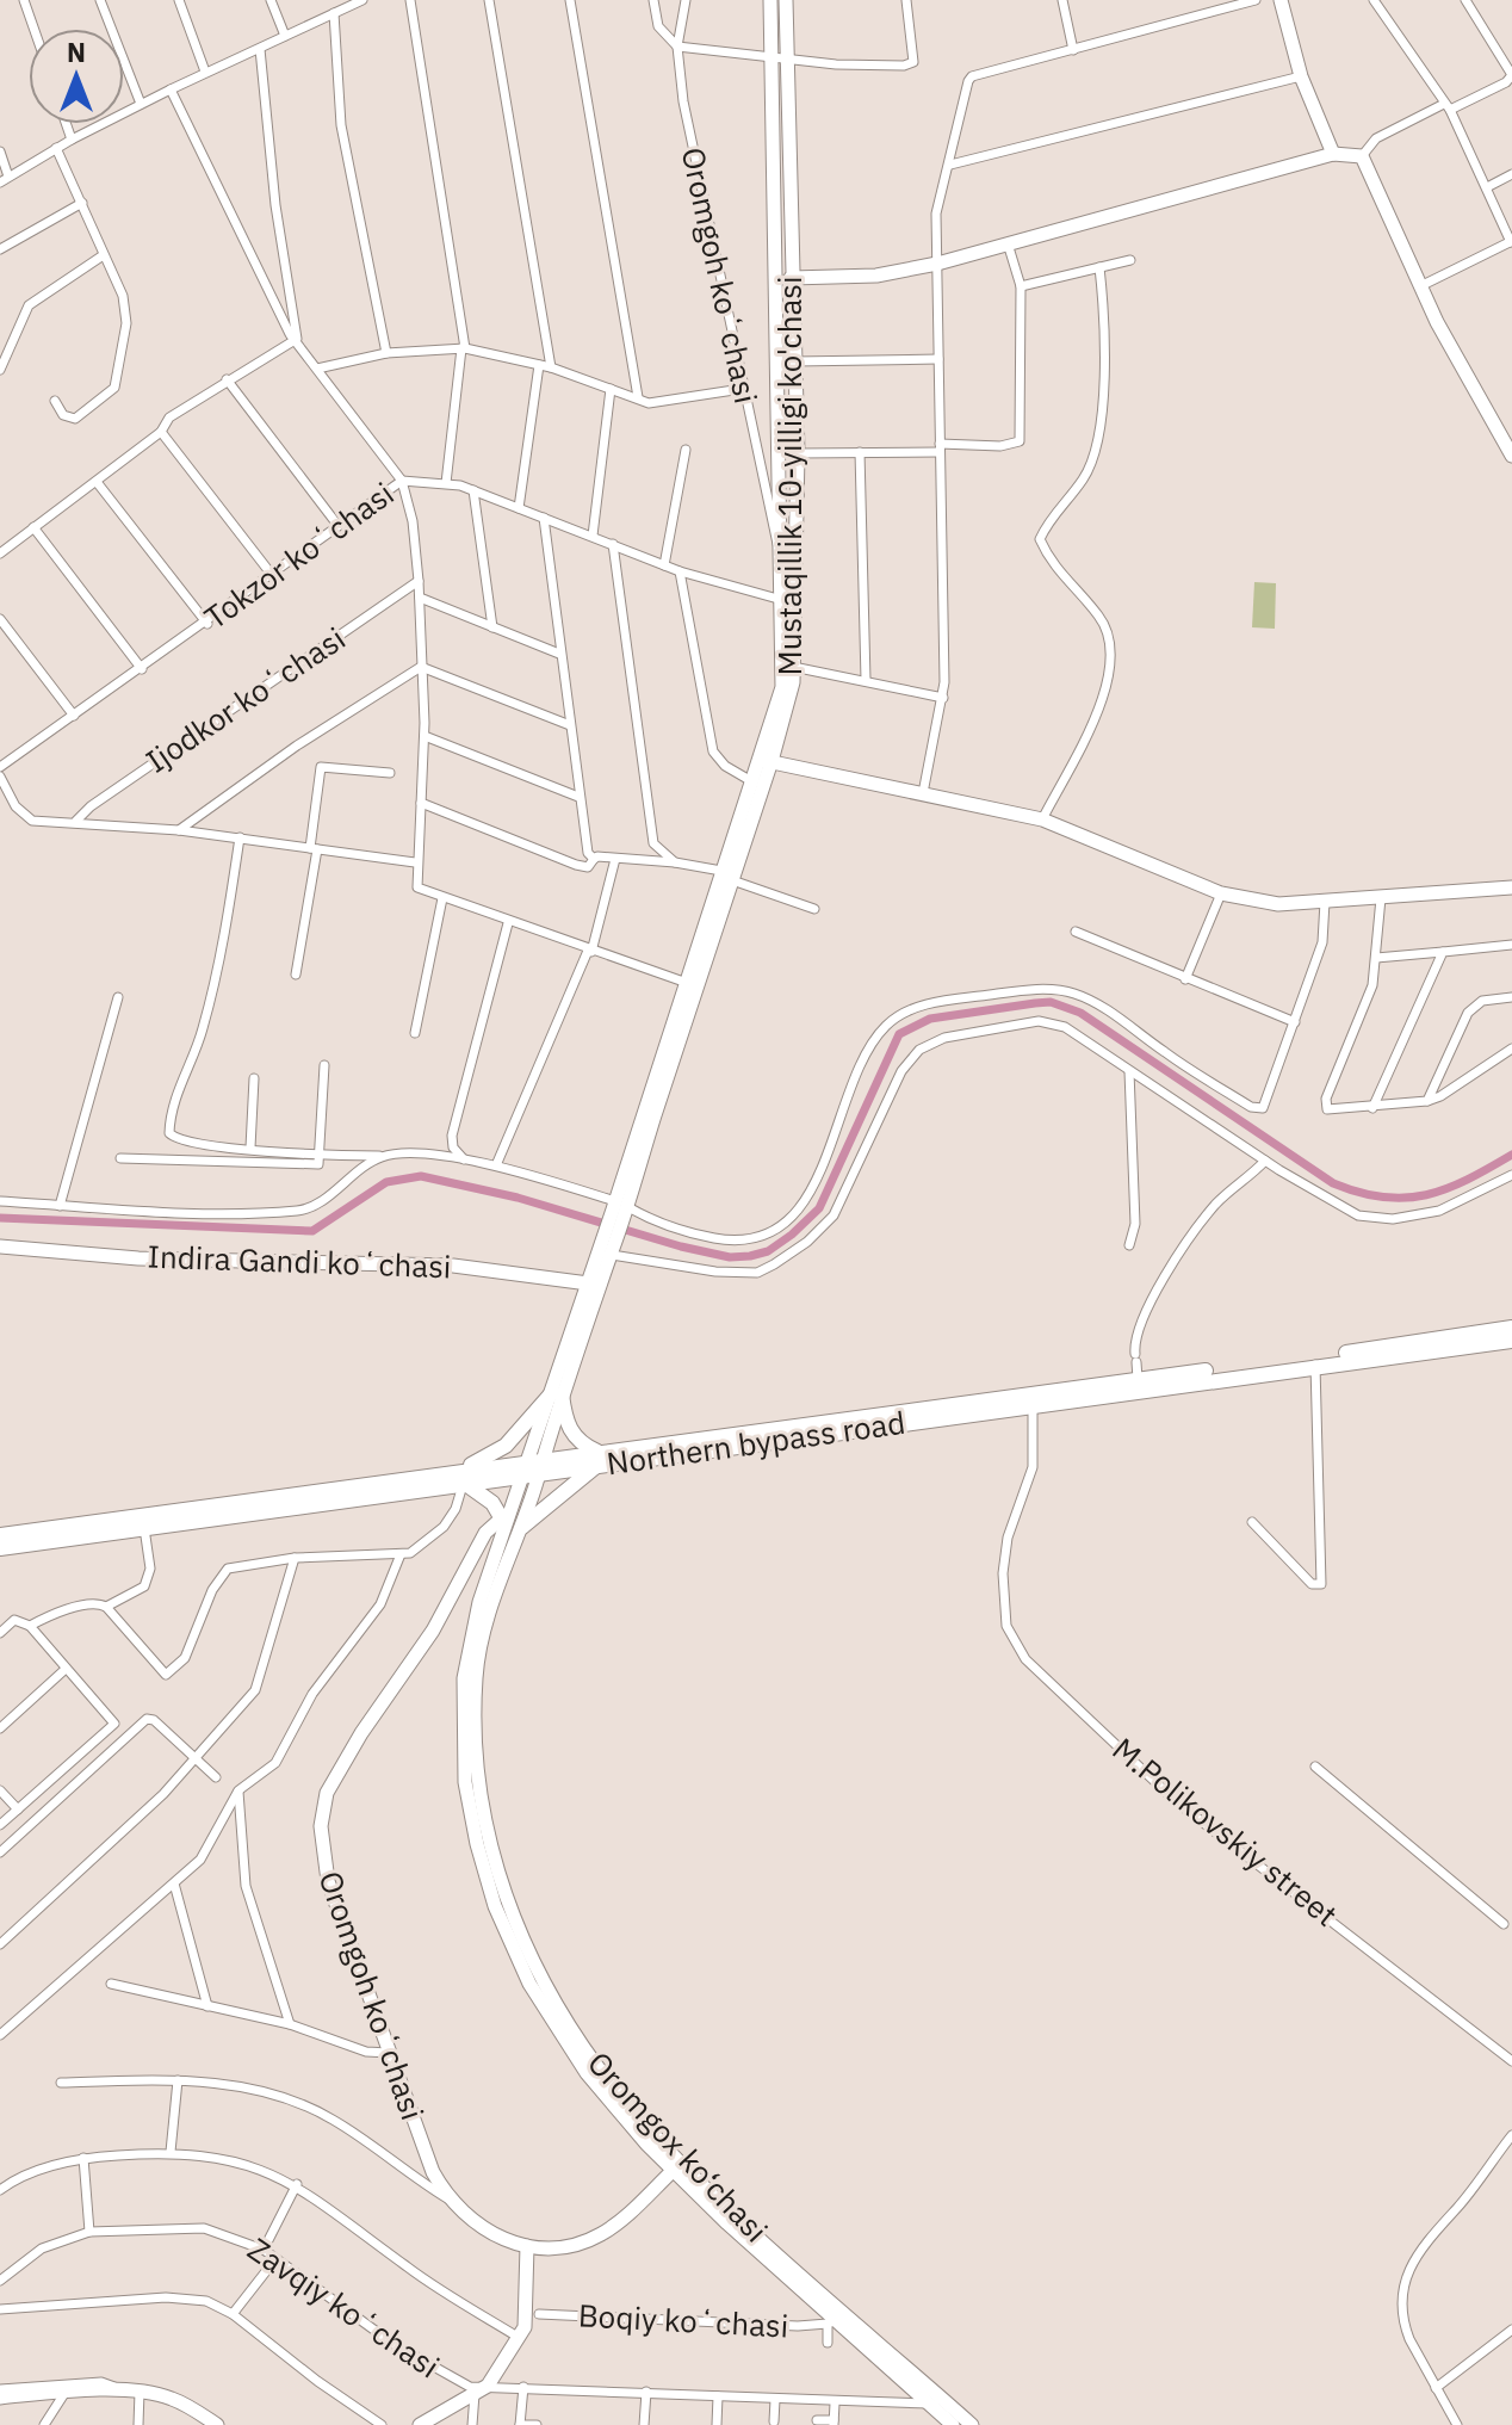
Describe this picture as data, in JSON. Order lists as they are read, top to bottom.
{
  "streets": {
    "main road": [
      "Oromgoh koʻchasi",
      "Mustaqillik 10-yilligi ko'chasi",
      "Indira Gandi koʻchasi",
      "Northern bypass road",
      "Oromgox ko‘chasi"
    ],
    "street": [
      "Tokzor koʻchasi",
      "Ijodkor koʻchasi",
      "M.Polikovskiy street",
      "Zavqiy koʻchasi",
      "Boqiy koʻchasi"
    ]
  },
  "crossings": [
    ["Oromgoh koʻchasi", "Mustaqillik 10-yilligi ko'chasi"],
    ["Oromgoh koʻchasi", "Oromgox ko‘chasi"],
    ["Mustaqillik 10-yilligi ko'chasi", "Tokzor koʻchasi"],
    ["Mustaqillik 10-yilligi ko'chasi", "Indira Gandi koʻchasi"],
    ["Mustaqillik 10-yilligi ko'chasi", "Northern bypass road"],
    ["Northern bypass road", "M.Polikovskiy street"],
    ["Oromgox ko‘chasi", "Zavqiy koʻchasi"],
    ["Oromgox ko‘chasi", "Boqiy koʻchasi"]
  ],
  "north": "top"
}
